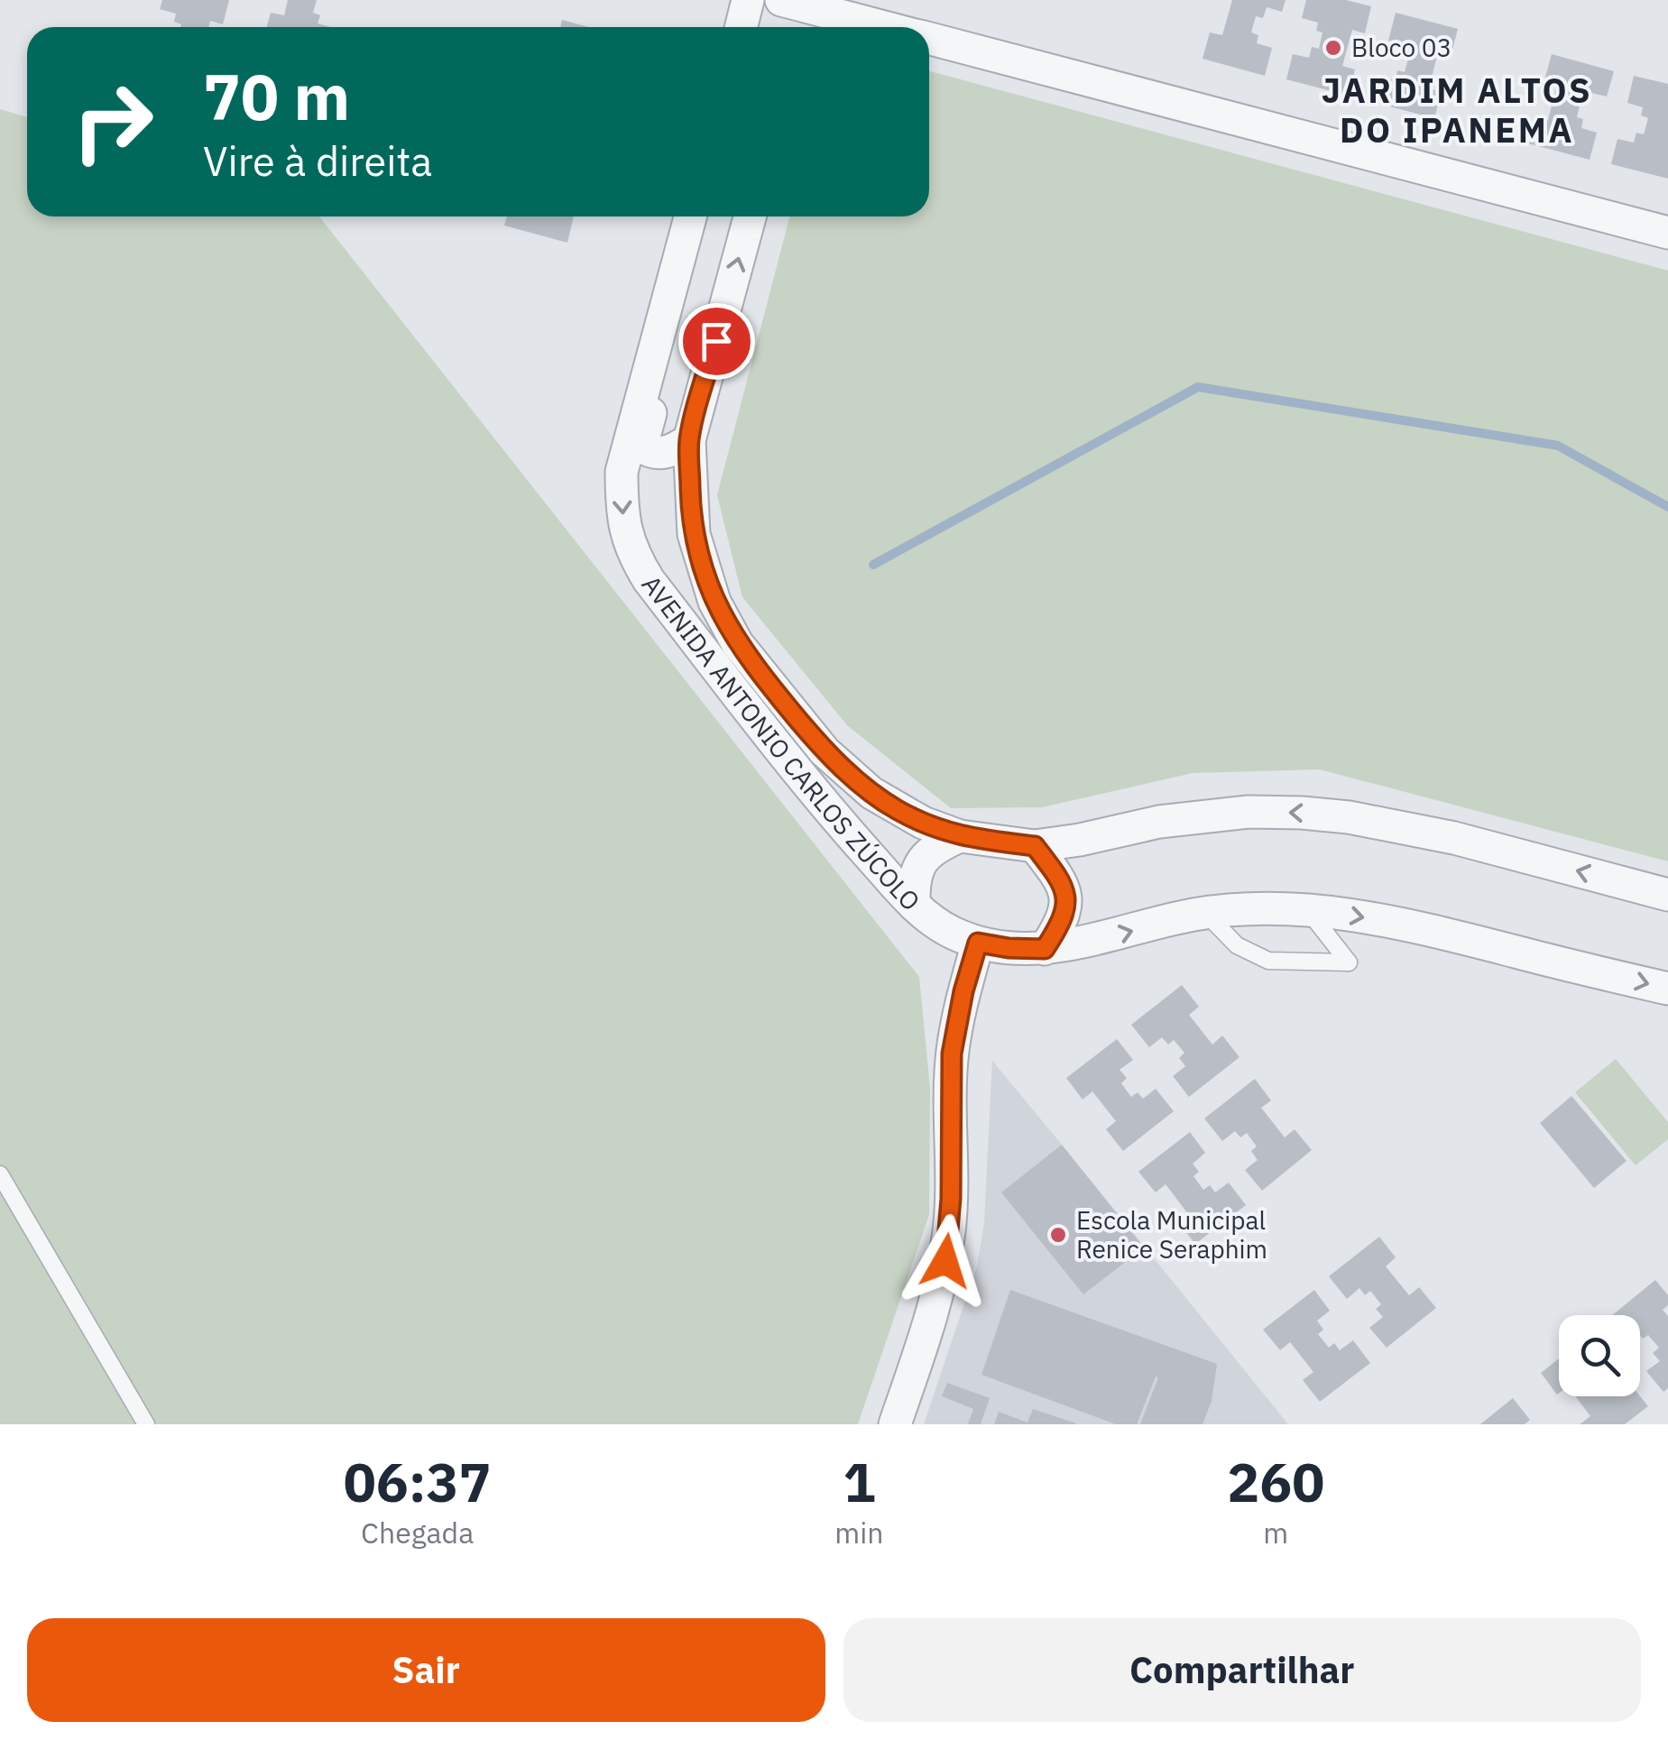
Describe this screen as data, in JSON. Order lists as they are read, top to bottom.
{
  "streets": {
    "street": ["AVENIDA ANTONIO CARLOS ZÚCOLO"]
  },
  "districts": ["JARDIM ALTOS DO IPANEMA"],
  "places": ["Bloco 03", "Escola Municipal Renice Seraphim"],
  "page": {
    "turn": ["70 m", "Vire à direita"],
    "eta": [
      "06:37",
      "Chegada",
      "1",
      "min",
      "260",
      "m"
    ],
    "buttons": ["Sair", "Compartilhar"]
  }
}
